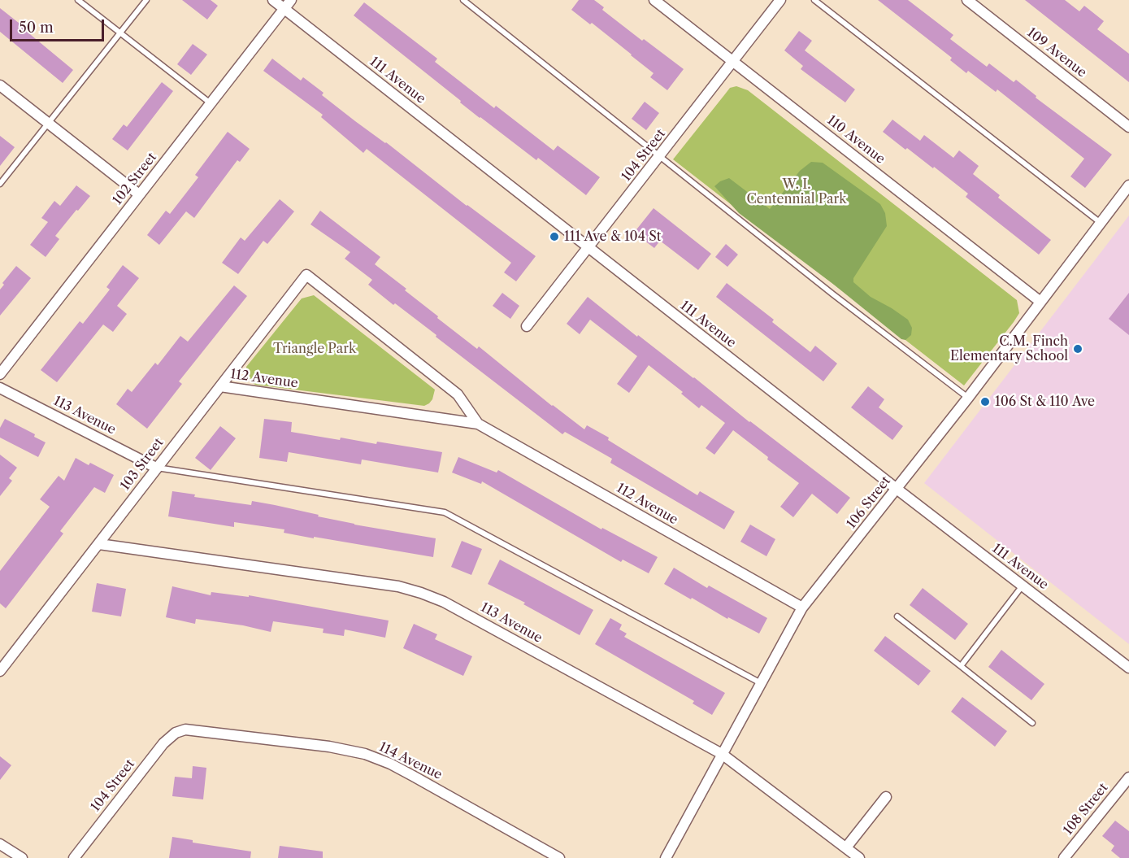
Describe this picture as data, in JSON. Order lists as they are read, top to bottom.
{
  "streets": {
    "street": [
      "109 Avenue",
      "111 Avenue",
      "110 Avenue",
      "104 Street",
      "102 Street",
      "112 Avenue",
      "113 Avenue",
      "103 Street",
      "106 Street",
      "114 Avenue",
      "108 Street"
    ]
  },
  "crossings": [
    ["111 Avenue", "104 Street"],
    ["111 Avenue", "102 Street"],
    ["111 Avenue", "106 Street"],
    ["110 Avenue", "104 Street"],
    ["110 Avenue", "106 Street"],
    ["104 Street", "114 Avenue"],
    ["112 Avenue", "103 Street"],
    ["112 Avenue", "106 Street"],
    ["113 Avenue", "103 Street"],
    ["113 Avenue", "106 Street"]
  ],
  "parks": ["W. I. Centennial Park", "Triangle Park"],
  "places": ["111 Ave & 104 St", "C.M. Finch Elementary School", "106 St & 110 Ave"],
  "scale_bar": "50 m"
}
